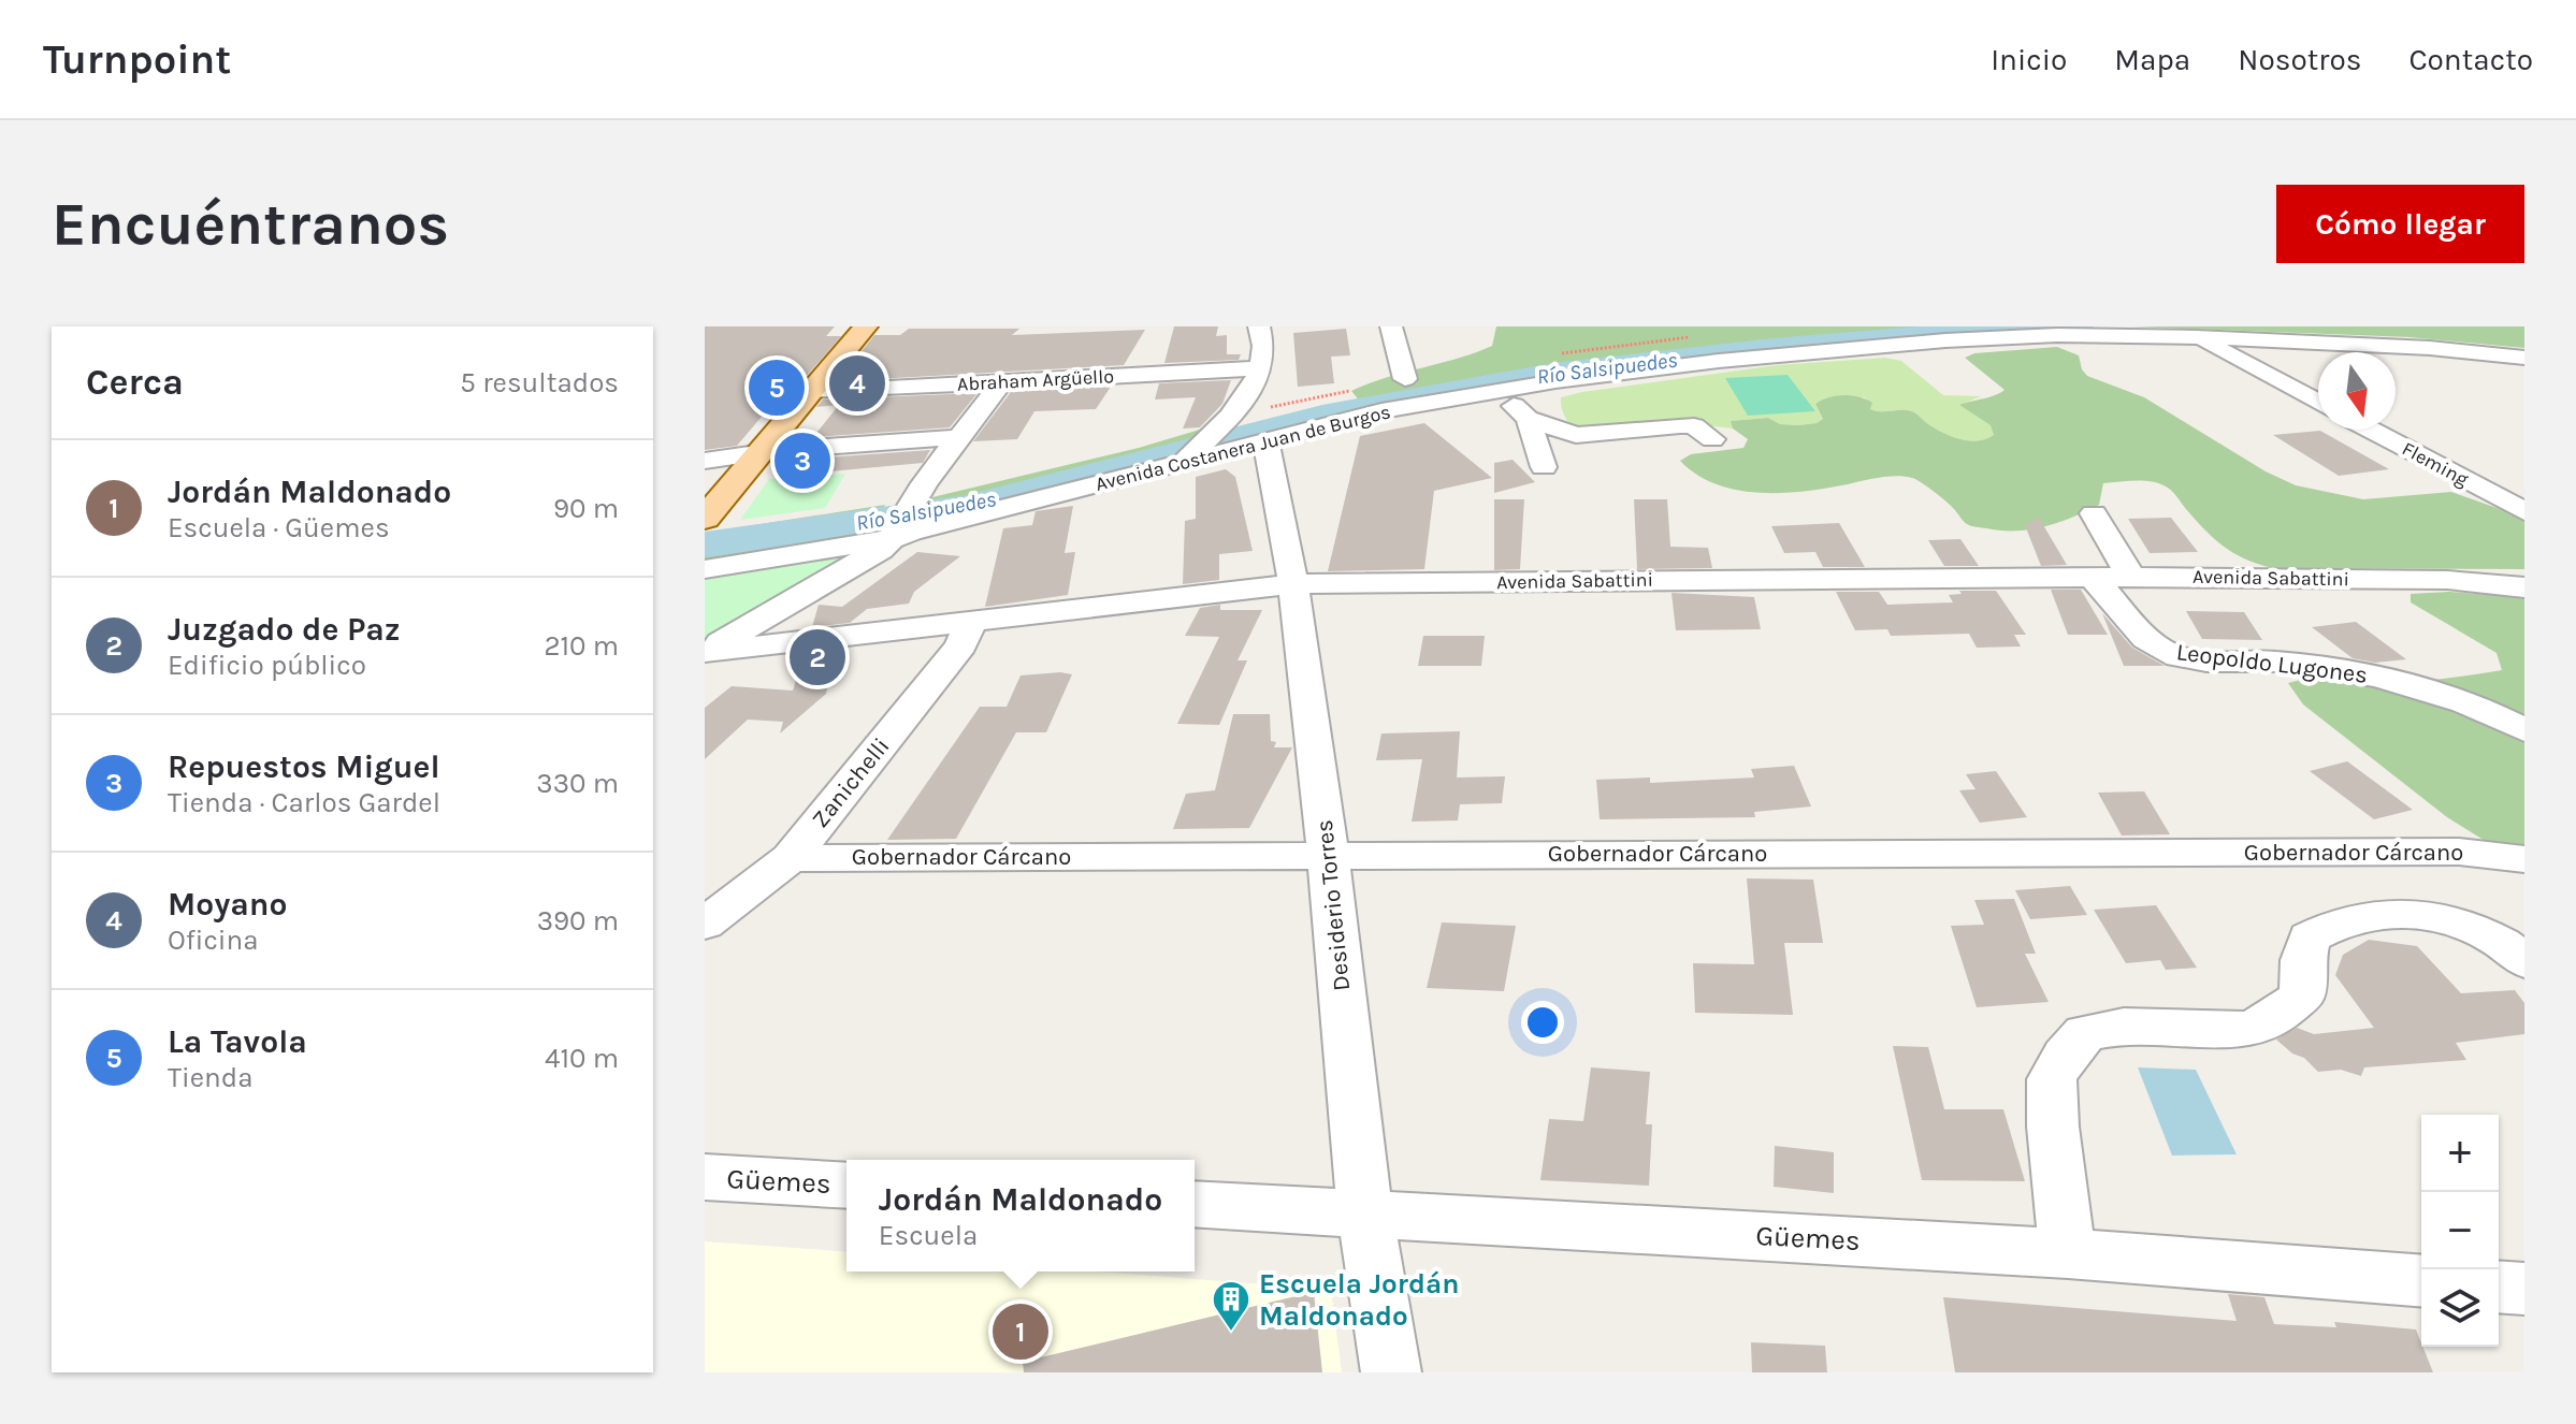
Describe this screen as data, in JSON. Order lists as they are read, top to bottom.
{
  "streets": {
    "street": [
      "Abraham Argüello",
      "Avenida Costanera Juan de Burgos",
      "Fleming",
      "Avenida Sabattini",
      "Leopoldo Lugones",
      "Zanichelli",
      "Gobernador Cárcano",
      "Desiderio Torres",
      "Güemes"
    ]
  },
  "crossings": [
    ["Avenida Costanera Juan de Burgos", "Avenida Sabattini"],
    ["Avenida Costanera Juan de Burgos", "Desiderio Torres"],
    ["Avenida Sabattini", "Leopoldo Lugones"],
    ["Avenida Sabattini", "Zanichelli"],
    ["Avenida Sabattini", "Desiderio Torres"],
    ["Zanichelli", "Gobernador Cárcano"],
    ["Gobernador Cárcano", "Desiderio Torres"],
    ["Desiderio Torres", "Güemes"]
  ],
  "water": ["Río Salsipuedes"],
  "places": {
    "building": ["Escuela Jordán Maldonado"]
  },
  "north": "bottom",
  "page": {
    "header": "Turnpoint",
    "nav": [
      "Inicio",
      "Mapa",
      "Nosotros",
      "Contacto"
    ],
    "buttons": "Cómo llegar",
    "title": "Encuéntranos",
    "heading": ["Cerca", "5 resultados"],
    "pins": [
      "4",
      "5",
      "3",
      "2",
      "1"
    ],
    "list": [
      {
        "mark": "1",
        "name": "Jordán Maldonado",
        "note": "Escuela · Güemes",
        "value": "90 m"
      },
      {
        "mark": "2",
        "name": "Juzgado de Paz",
        "note": "Edificio público",
        "value": "210 m"
      },
      {
        "mark": "3",
        "name": "Repuestos Miguel",
        "note": "Tienda · Carlos Gardel",
        "value": "330 m"
      },
      {
        "mark": "4",
        "name": "Moyano",
        "note": "Oficina",
        "value": "390 m"
      },
      {
        "mark": "5",
        "name": "La Tavola",
        "note": "Tienda",
        "value": "410 m"
      }
    ],
    "map_buttons": ["+", "−"],
    "popup": ["Jordán Maldonado", "Escuela"]
  }
}
